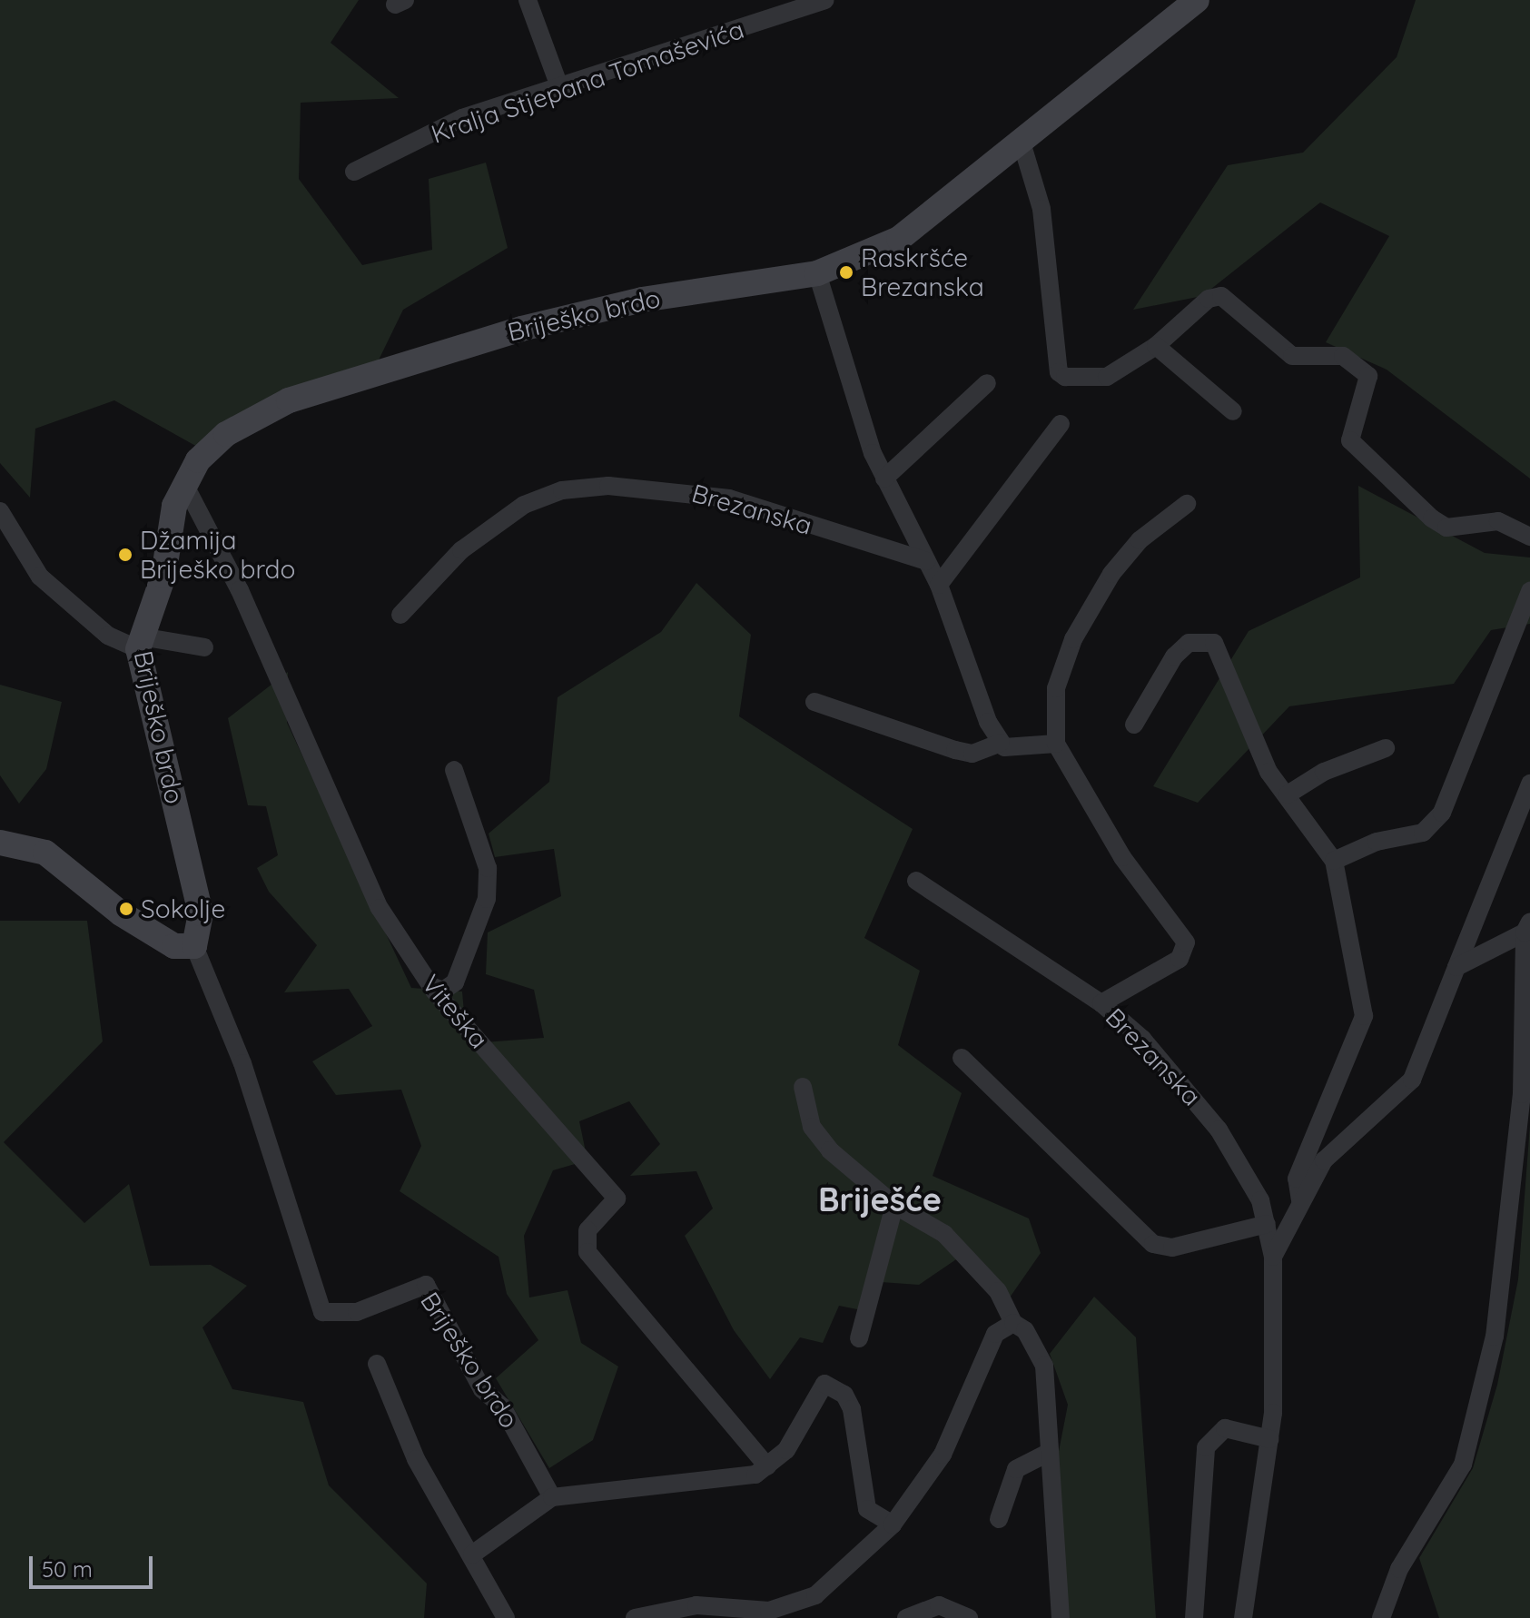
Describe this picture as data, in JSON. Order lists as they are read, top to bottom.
{
  "streets": {
    "street": [
      "Kralja Stjepana Tomaševića",
      "Briješko brdo",
      "Brezanska",
      "Viteška"
    ]
  },
  "crossings": [
    ["Briješko brdo", "Viteška"]
  ],
  "districts": ["Briješće"],
  "places": ["Raskršće Brezanska", "Džamija Briješko brdo", "Sokolje"],
  "scale_bar": "50 m"
}
